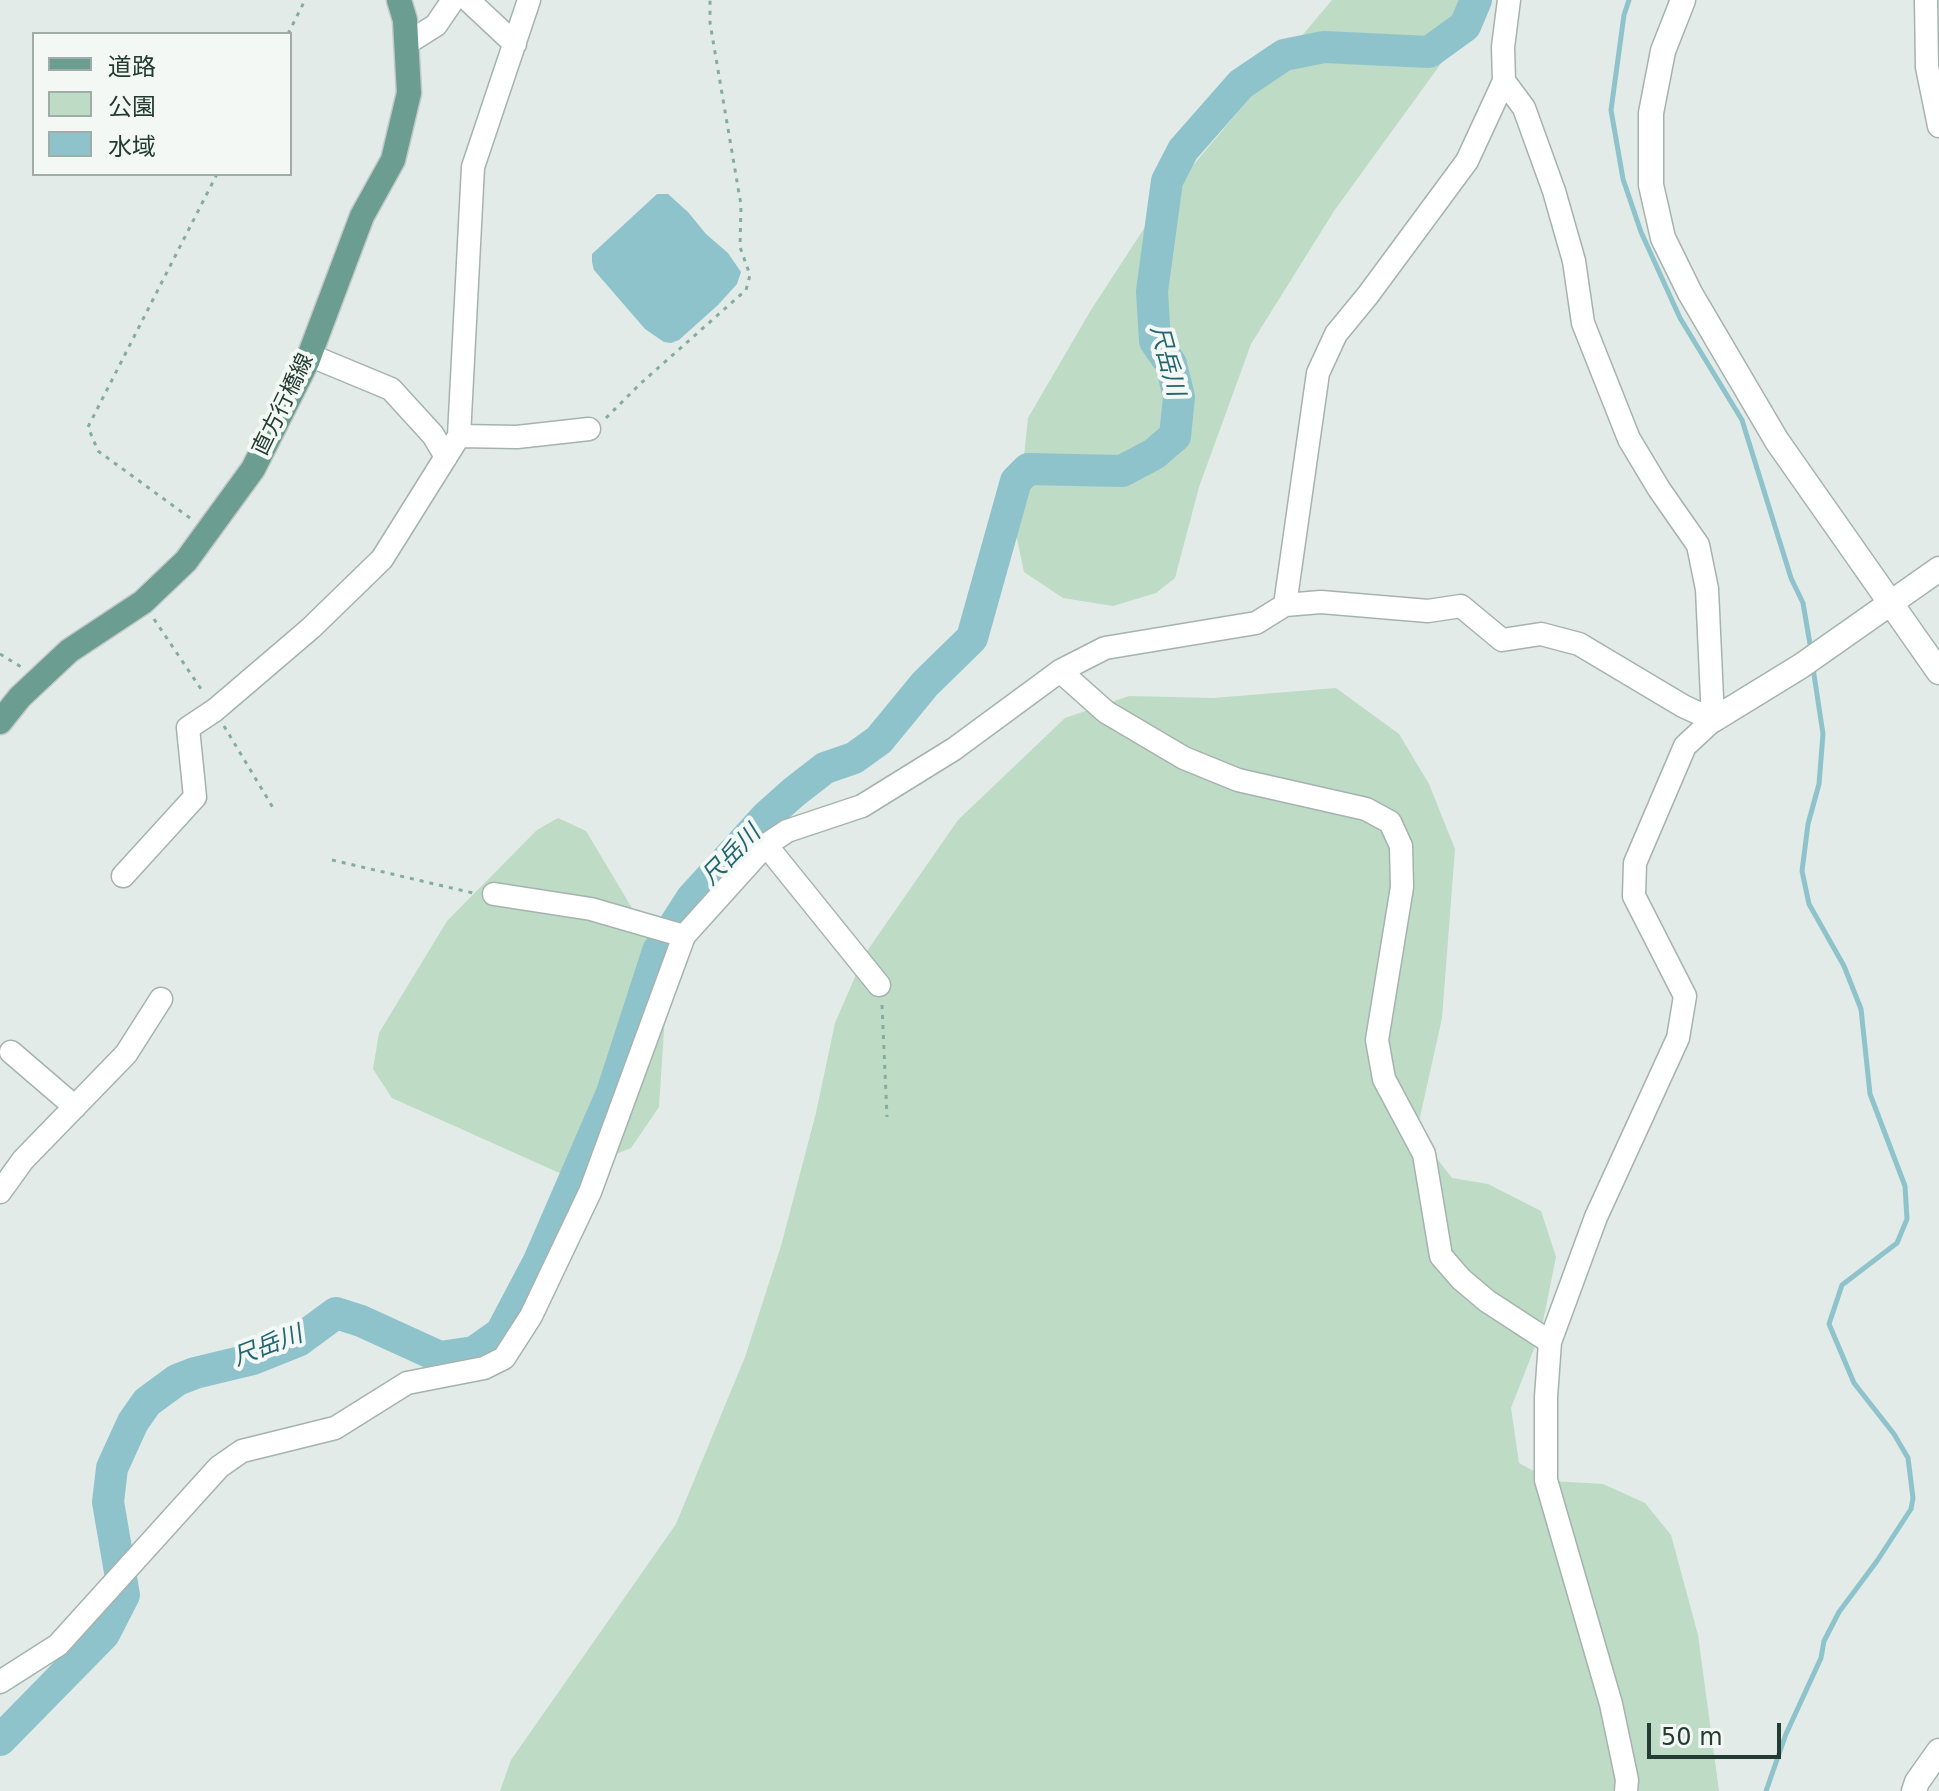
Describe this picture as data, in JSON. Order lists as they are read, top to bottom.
{
  "streets": {
    "main road": ["直方行橋線"]
  },
  "water": ["尺岳川"],
  "legend": ["道路", "公園", "水域"],
  "scale_bar": "50 m"
}
